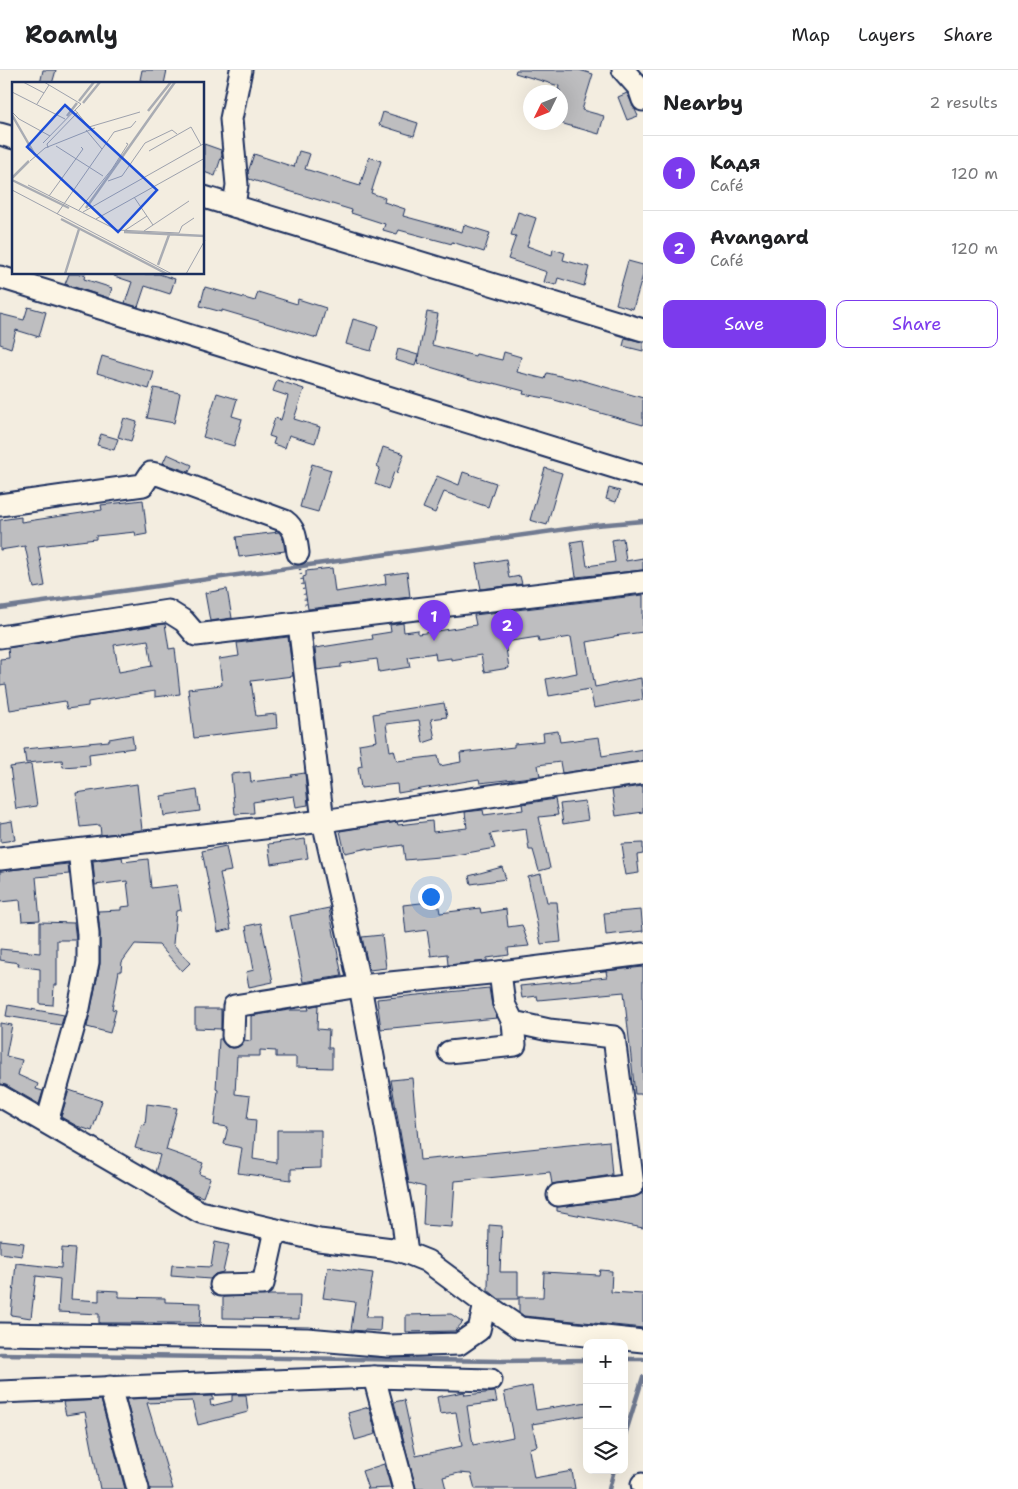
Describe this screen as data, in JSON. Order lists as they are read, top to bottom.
{
  "north": "bottom left",
  "page": {
    "header": "Roamly",
    "nav": ["Map", "Layers", "Share"],
    "heading": ["Nearby", "2 results"],
    "list": [
      {
        "mark": "1",
        "name": "Кадя",
        "note": "Café",
        "value": "120 m"
      },
      {
        "mark": "2",
        "name": "Avangard",
        "note": "Café",
        "value": "120 m"
      }
    ],
    "buttons": ["Save", "Share"],
    "pins": ["1", "2"],
    "map_buttons": ["+", "−"]
  }
}
